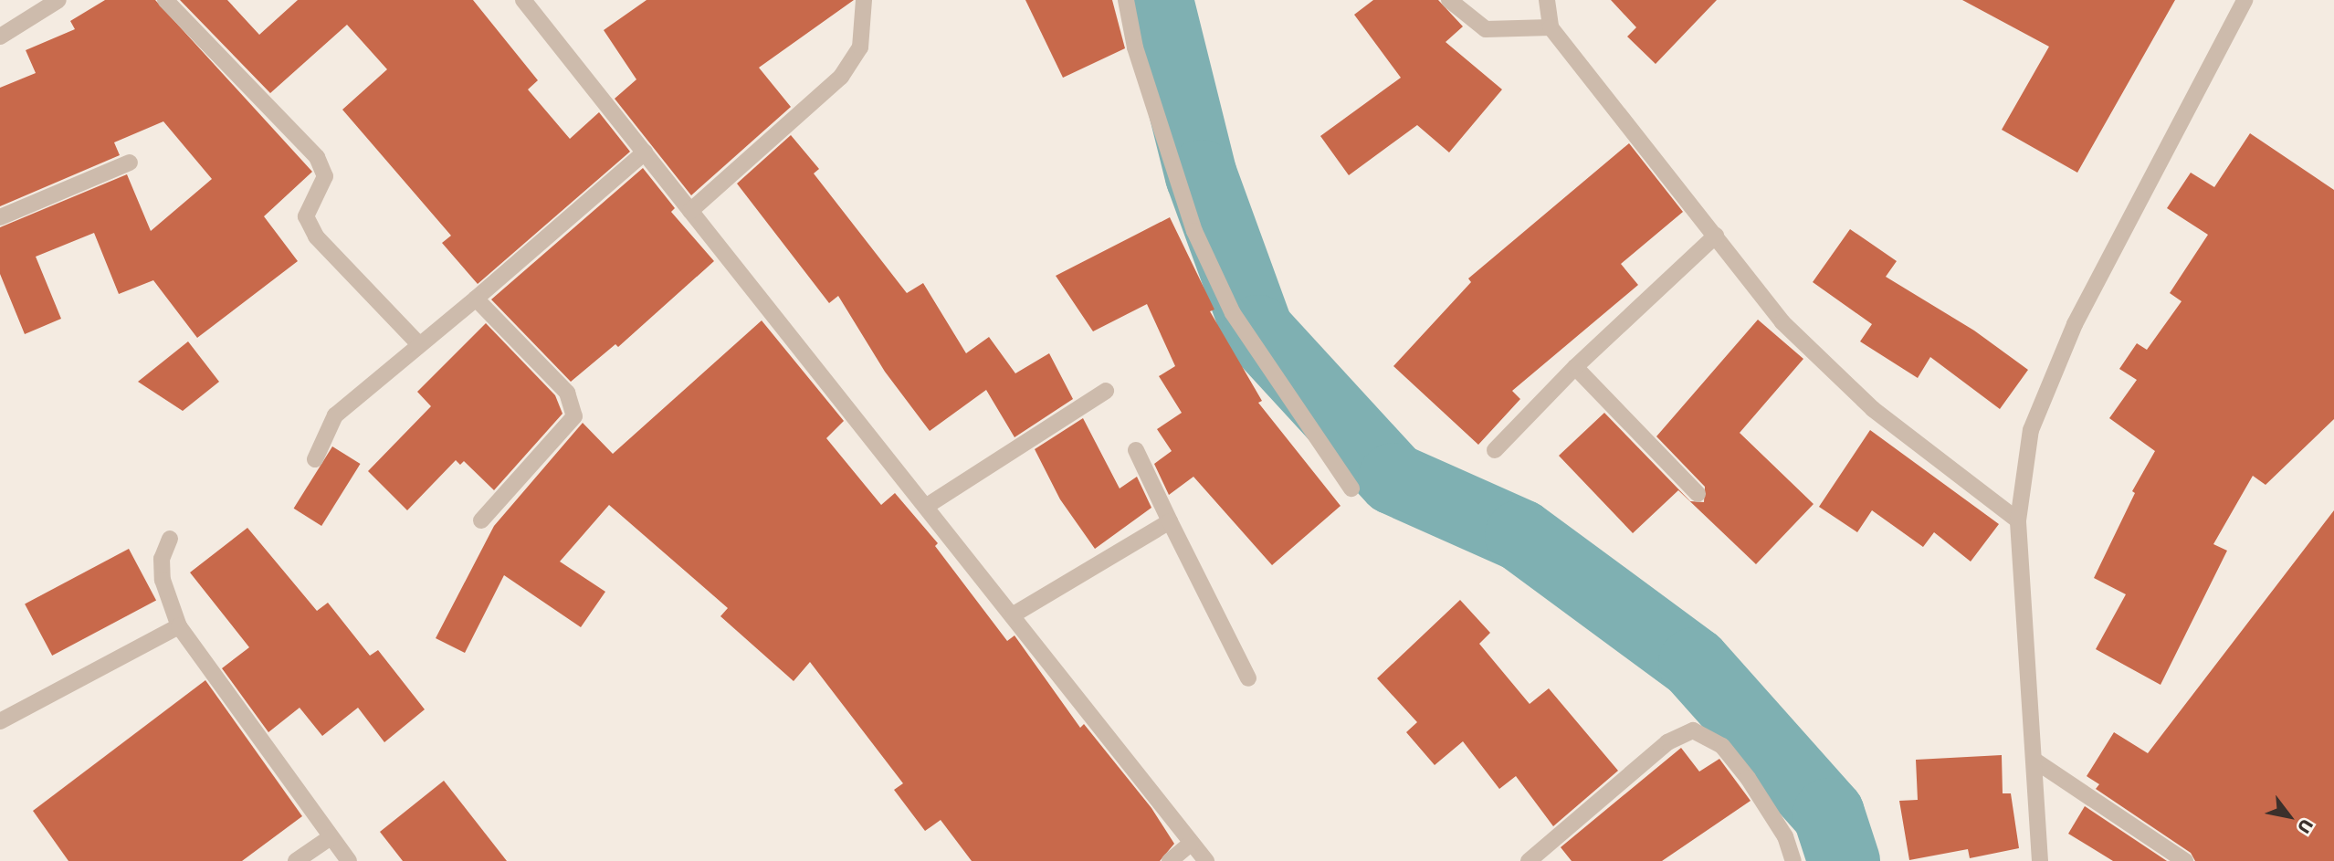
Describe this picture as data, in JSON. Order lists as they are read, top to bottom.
{
  "north": "bottom right"
}
